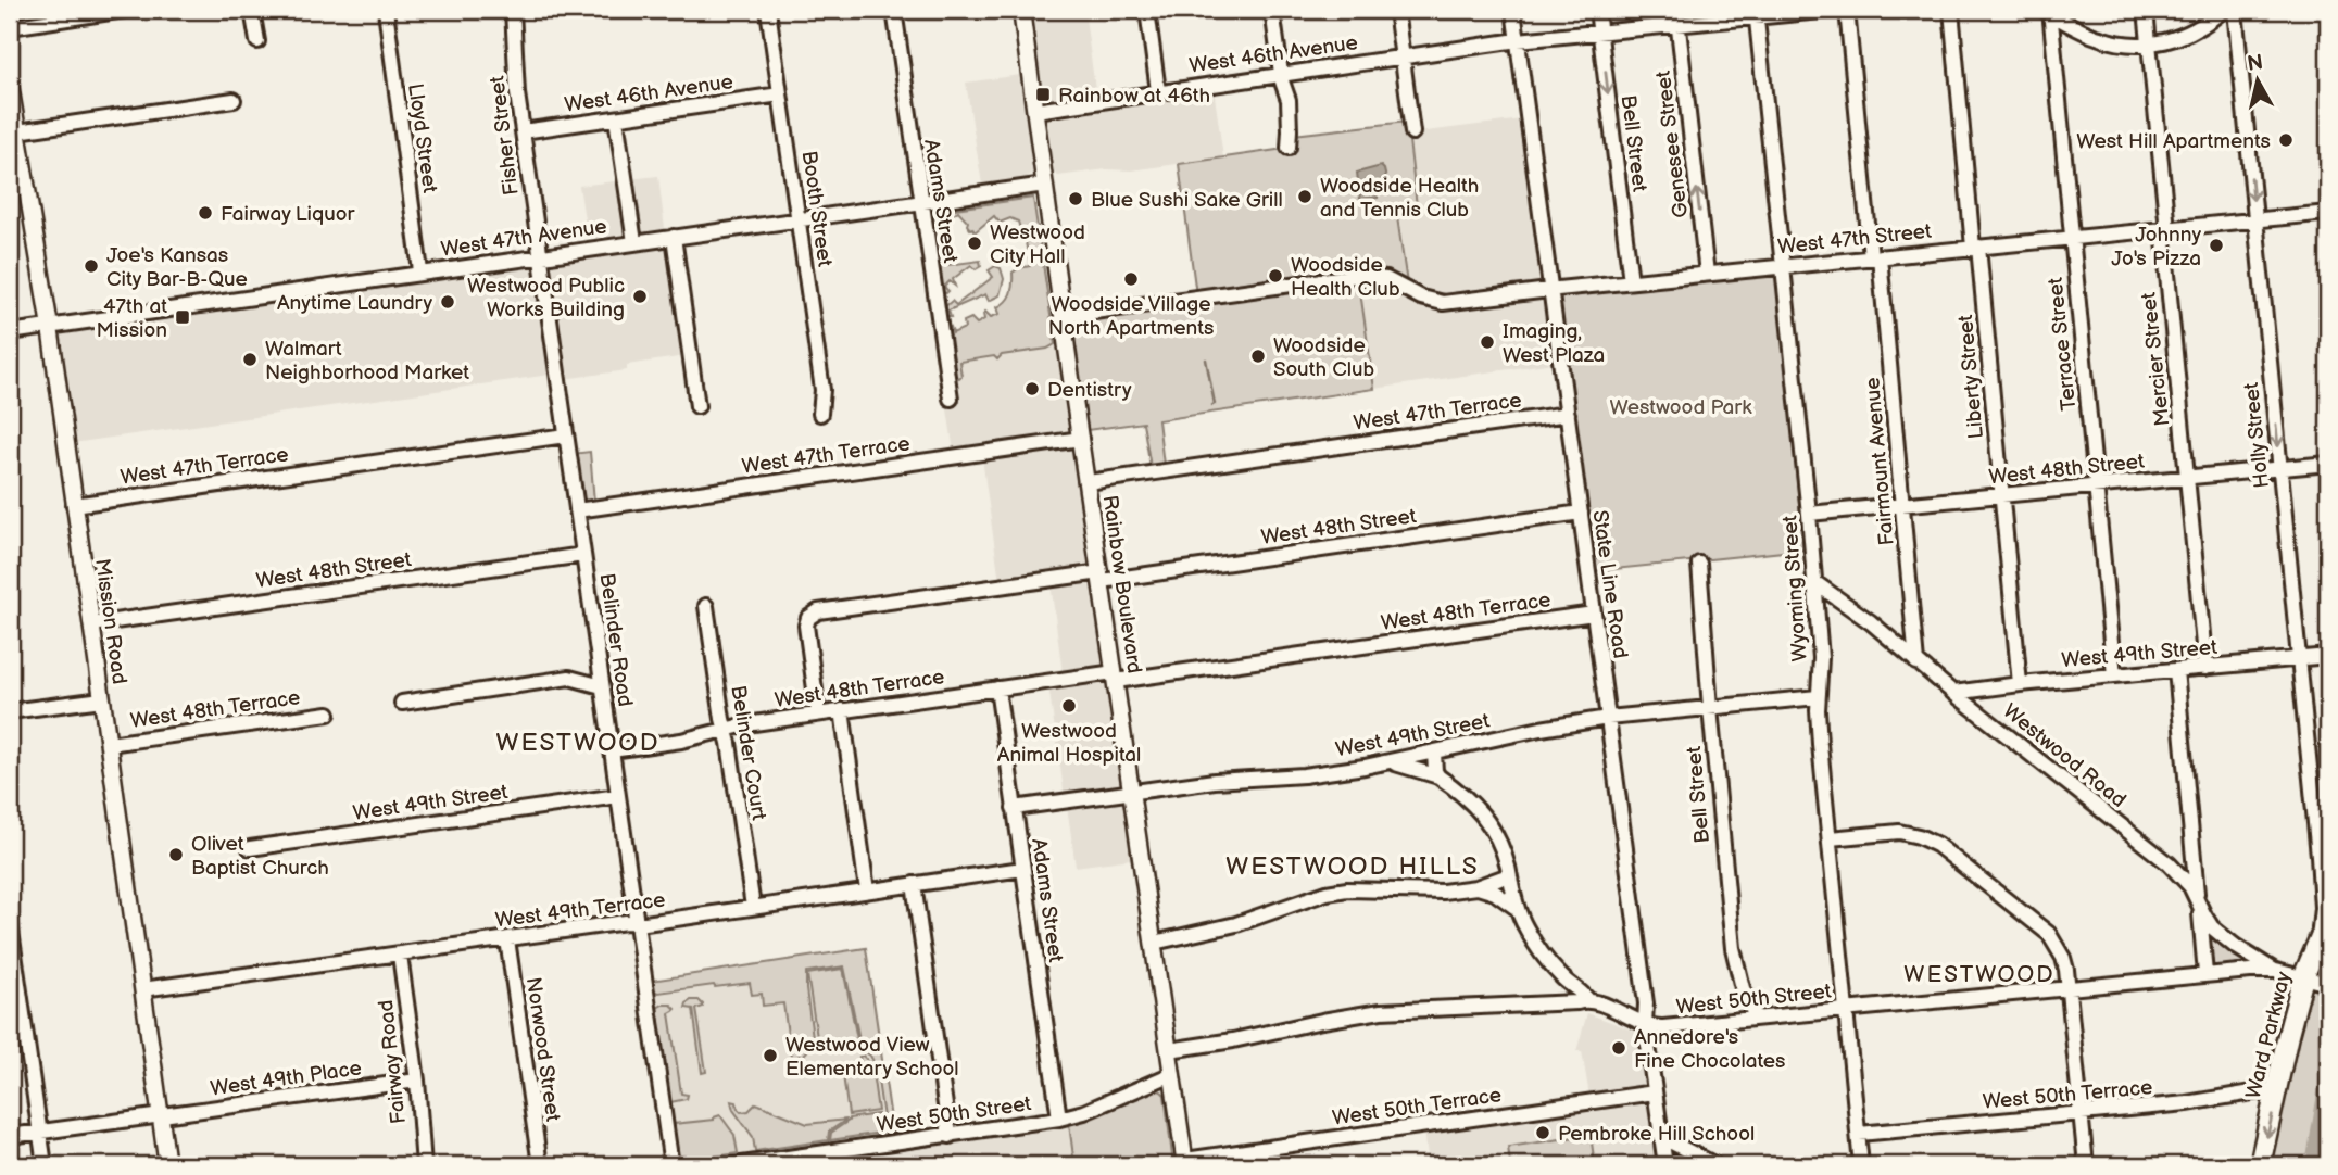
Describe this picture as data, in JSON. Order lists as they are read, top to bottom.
{
  "streets": {
    "highway": ["Ward Parkway"],
    "main road": ["Rainbow Boulevard", "Mission Road"],
    "street": [
      "West 46th Avenue",
      "Fisher Street",
      "Lloyd Street",
      "Bell Street",
      "Genesee Street",
      "Adams Street",
      "Booth Street",
      "West 47th Avenue",
      "West 47th Street",
      "Terrace Street",
      "Mercier Street",
      "Liberty Street",
      "West 47th Terrace",
      "Holly Street",
      "Fairmount Avenue",
      "West 48th Street",
      "State Line Road",
      "Wyoming Street",
      "West 48th Terrace",
      "Belinder Road",
      "West 49th Street",
      "Belinder Court",
      "Westwood Road",
      "West 49th Terrace",
      "West 50th Street",
      "Norwood Street",
      "Fairway Road",
      "West 49th Place",
      "West 50th Terrace"
    ]
  },
  "crossings": [
    ["West 46th Avenue", "Fisher Street"],
    ["West 46th Avenue", "Bell Street"],
    ["West 46th Avenue", "Genesee Street"],
    ["West 46th Avenue", "Booth Street"],
    ["West 46th Avenue", "Rainbow Boulevard"],
    ["West 46th Avenue", "State Line Road"],
    ["West 46th Avenue", "Wyoming Street"],
    ["Fisher Street", "West 47th Avenue"],
    ["Fisher Street", "Belinder Road"],
    ["Lloyd Street", "West 47th Avenue"],
    ["Bell Street", "West 47th Street"],
    ["Bell Street", "West 49th Street"],
    ["Bell Street", "West 50th Street"],
    ["Genesee Street", "West 47th Street"],
    ["Adams Street", "West 47th Avenue"],
    ["Adams Street", "West 48th Terrace"],
    ["Adams Street", "West 49th Street"],
    ["Adams Street", "West 49th Terrace"],
    ["Adams Street", "West 50th Street"],
    ["Booth Street", "West 47th Avenue"],
    ["West 47th Avenue", "Rainbow Boulevard"],
    ["West 47th Avenue", "Mission Road"],
    ["West 47th Avenue", "Belinder Road"],
    ["West 47th Street", "Terrace Street"],
    ["West 47th Street", "Mercier Street"],
    ["West 47th Street", "Liberty Street"],
    ["West 47th Street", "Holly Street"],
    ["West 47th Street", "Fairmount Avenue"],
    ["West 47th Street", "Rainbow Boulevard"],
    ["West 47th Street", "State Line Road"],
    ["West 47th Street", "Wyoming Street"],
    ["Terrace Street", "West 48th Street"],
    ["Terrace Street", "West 49th Street"],
    ["Mercier Street", "West 48th Street"],
    ["Mercier Street", "West 49th Street"],
    ["Liberty Street", "West 48th Street"],
    ["Liberty Street", "West 49th Street"],
    ["West 47th Terrace", "Rainbow Boulevard"],
    ["West 47th Terrace", "State Line Road"],
    ["West 47th Terrace", "Mission Road"],
    ["West 47th Terrace", "Belinder Road"],
    ["Holly Street", "West 48th Street"],
    ["Holly Street", "West 49th Street"],
    ["Holly Street", "Ward Parkway"],
    ["Fairmount Avenue", "West 48th Street"],
    ["Fairmount Avenue", "Westwood Road"],
    ["West 48th Street", "Rainbow Boulevard"],
    ["West 48th Street", "State Line Road"],
    ["West 48th Street", "Wyoming Street"],
    ["West 48th Street", "West 48th Terrace"],
    ["West 48th Street", "Mission Road"],
    ["West 48th Street", "Belinder Road"],
    ["Rainbow Boulevard", "West 48th Terrace"],
    ["Rainbow Boulevard", "West 49th Street"],
    ["Rainbow Boulevard", "West 50th Street"],
    ["Rainbow Boulevard", "West 50th Terrace"],
    ["State Line Road", "West 48th Terrace"],
    ["State Line Road", "West 49th Street"],
    ["State Line Road", "West 50th Street"],
    ["State Line Road", "West 50th Terrace"],
    ["Wyoming Street", "West 49th Street"],
    ["Wyoming Street", "Westwood Road"],
    ["Wyoming Street", "West 50th Street"],
    ["Wyoming Street", "West 50th Terrace"],
    ["West 48th Terrace", "Mission Road"],
    ["West 48th Terrace", "Belinder Road"],
    ["West 48th Terrace", "Belinder Court"],
    ["Mission Road", "West 49th Terrace"],
    ["Mission Road", "West 49th Place"],
    ["Belinder Road", "West 49th Street"],
    ["Belinder Road", "West 49th Terrace"],
    ["West 49th Street", "Westwood Road"],
    ["Belinder Court", "West 49th Terrace"],
    ["Westwood Road", "West 50th Street"],
    ["West 49th Terrace", "Norwood Street"],
    ["West 49th Terrace", "Fairway Road"],
    ["West 50th Street", "Ward Parkway"],
    ["Ward Parkway", "West 50th Terrace"],
    ["Fairway Road", "West 49th Place"]
  ],
  "one_way": ["Genesee Street", "Holly Street"],
  "districts": ["WESTWOOD", "WESTWOOD HILLS", "WESTWOOD"],
  "parks": ["Westwood Park"],
  "places": {
    "transit": ["Rainbow at 46th", "47th at Mission"],
    "other": [
      "West Hill Apartments",
      "Woodside Health and Tennis Club",
      "Blue Sushi Sake Grill",
      "Fairway Liquor",
      "Westwood City Hall",
      "Johnny Jo's Pizza",
      "Joe's Kansas City Bar-B-Que",
      "Woodside Health Club",
      "Woodside Village North Apartments",
      "Westwood Public Works Building",
      "Anytime Laundry",
      "Imaging, West Plaza",
      "Woodside South Club",
      "Walmart Neighborhood Market",
      "Dentistry",
      "Westwood Animal Hospital",
      "Olivet Baptist Church",
      "Annedore's Fine Chocolates",
      "Westwood View Elementary School",
      "Pembroke Hill School"
    ]
  },
  "north": "top"
}
